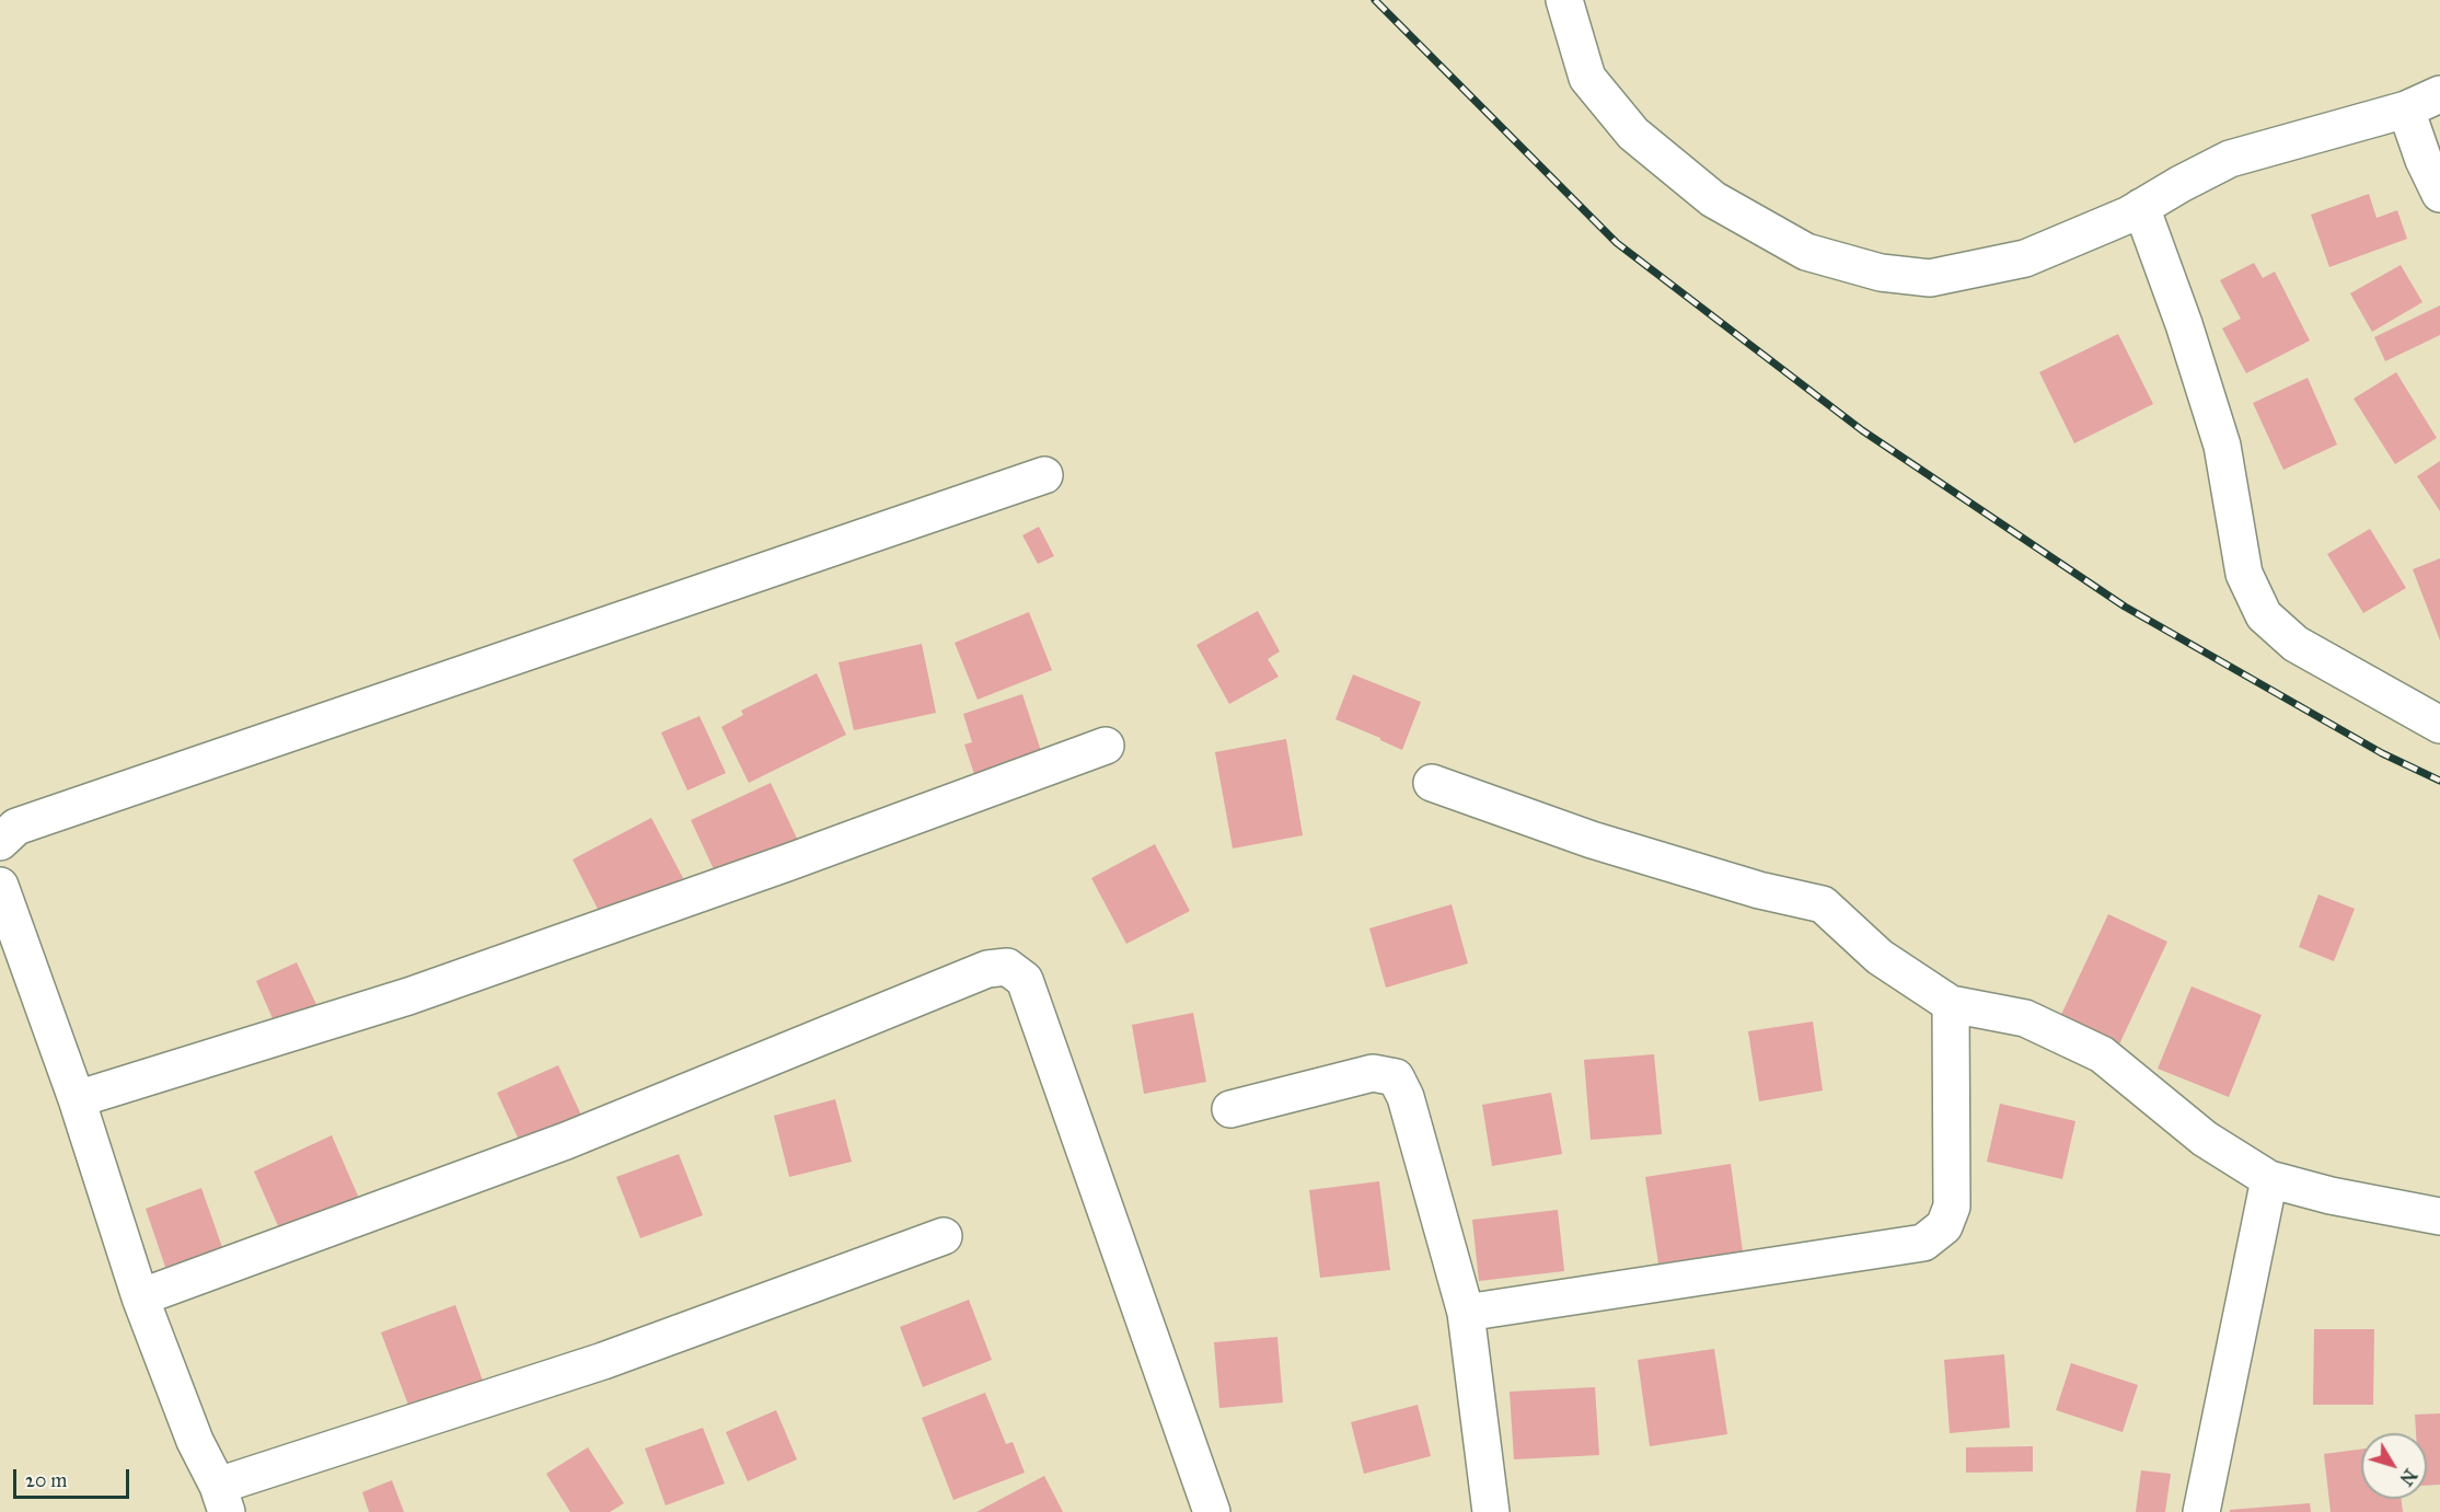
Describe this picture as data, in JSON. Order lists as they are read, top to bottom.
{
  "scale_bar": "20 m",
  "north": "bottom right"
}
